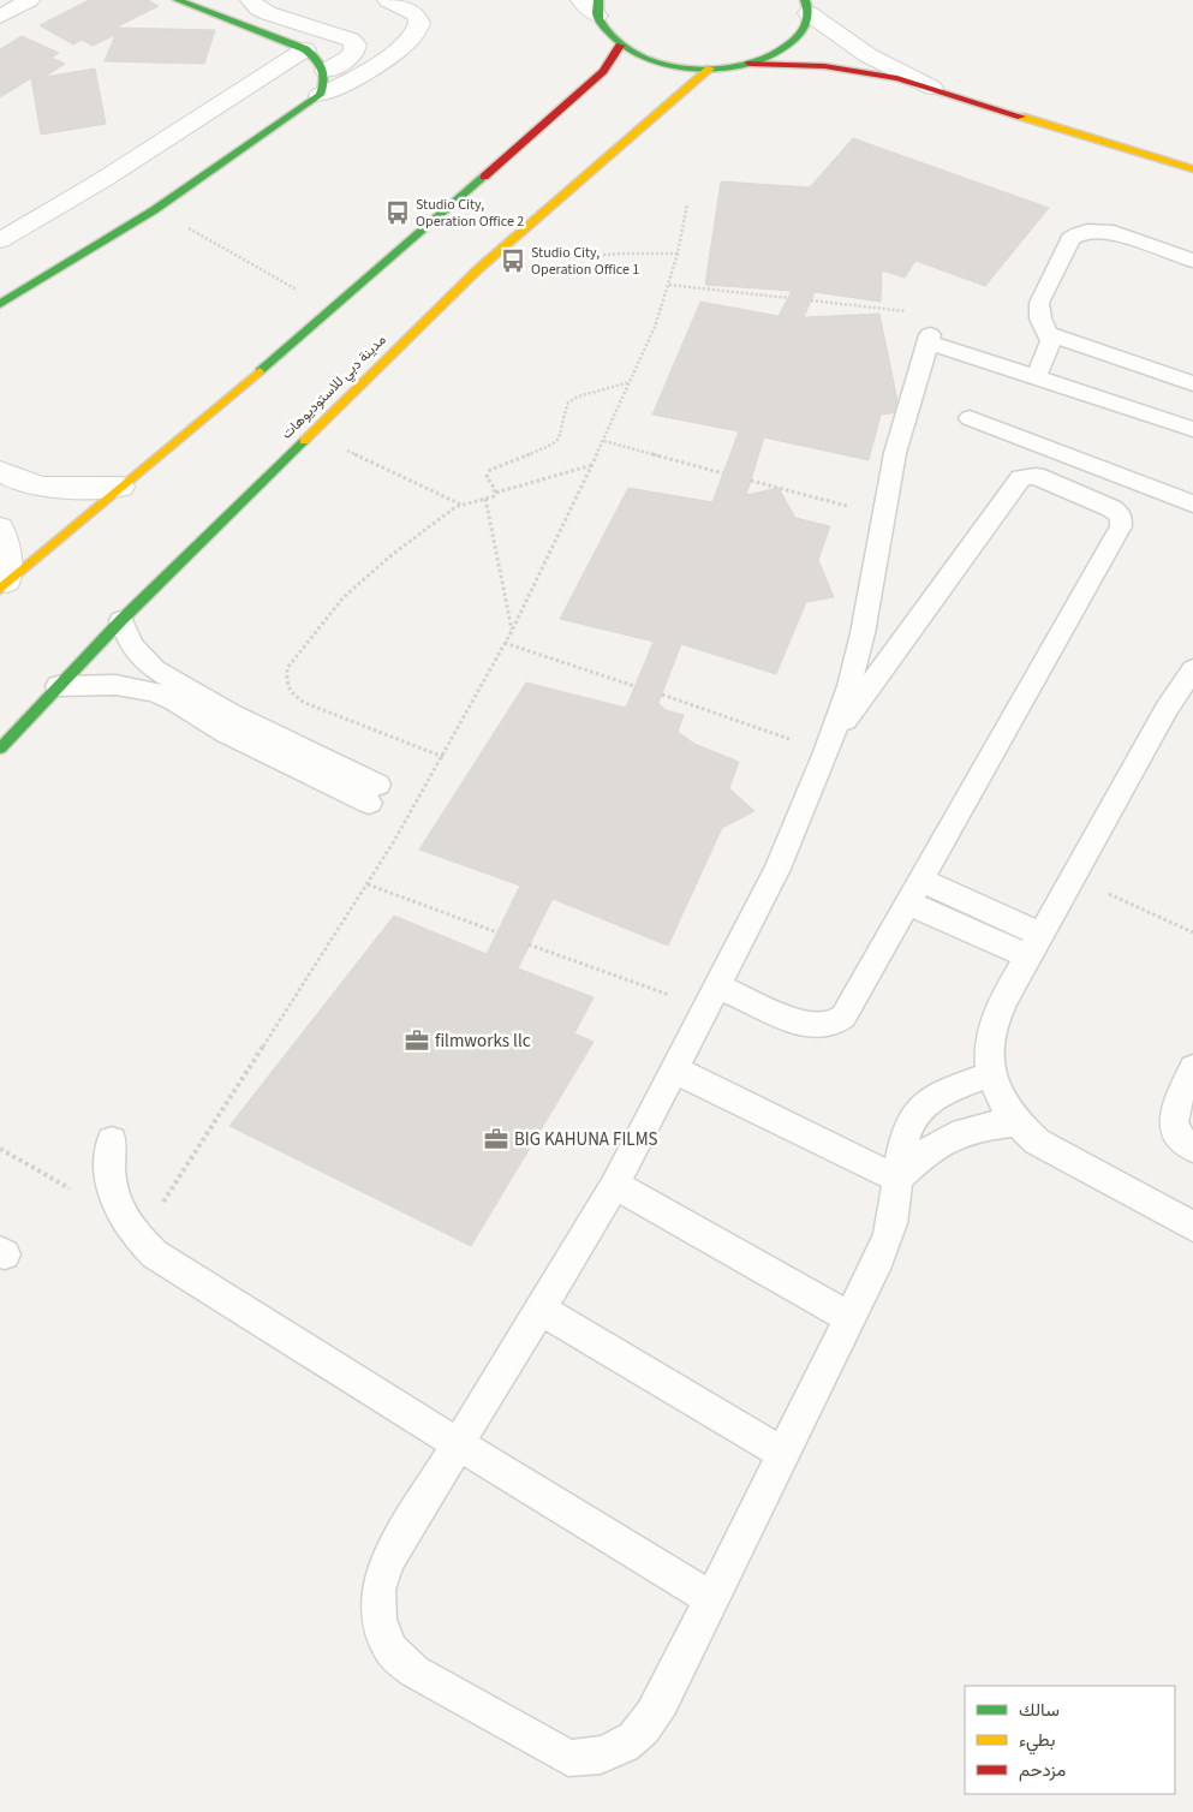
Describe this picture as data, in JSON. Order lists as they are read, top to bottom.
{
  "streets": {
    "street": ["مدينة دبي للاستوديوهات"]
  },
  "places": {
    "bus stop": ["Studio City, Operation Office 2", "Studio City, Operation Office 1"],
    "office": ["filmworks llc", "BIG KAHUNA FILMS"]
  },
  "legend": ["سالك", "بطيء", "مزدحم"]
}
